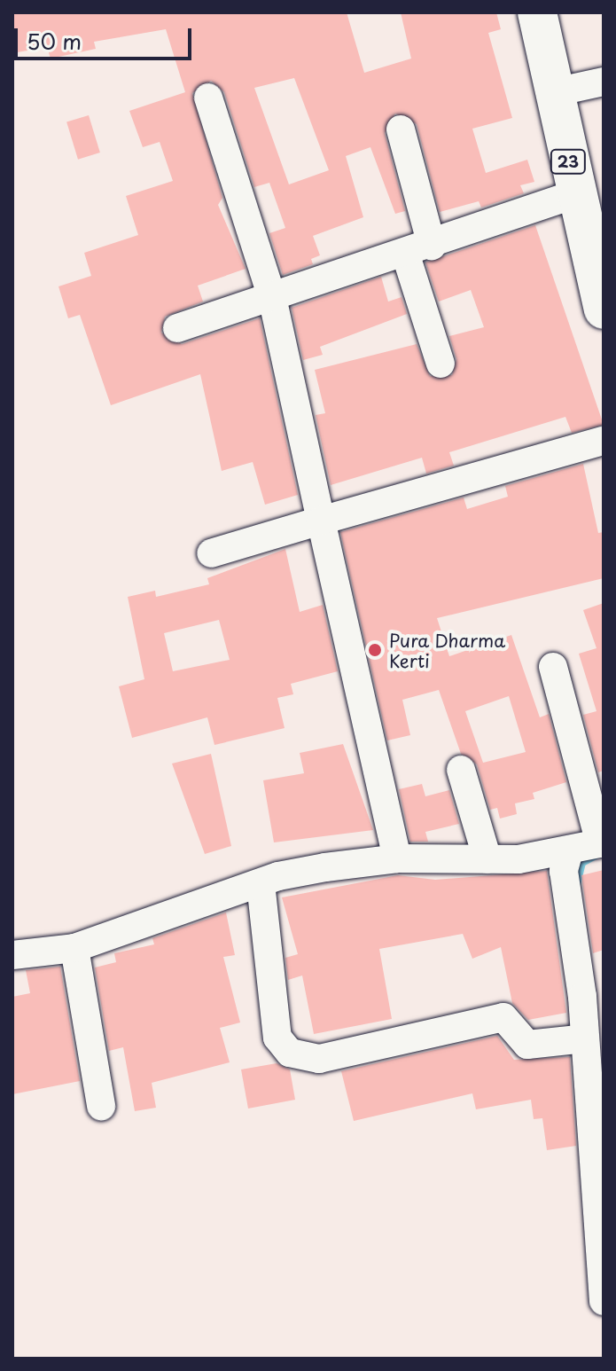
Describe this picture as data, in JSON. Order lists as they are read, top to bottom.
{
  "streets": {
    "highway": ["23"]
  },
  "places": ["Pura Dharma Kerti"],
  "scale_bar": "50 m"
}
